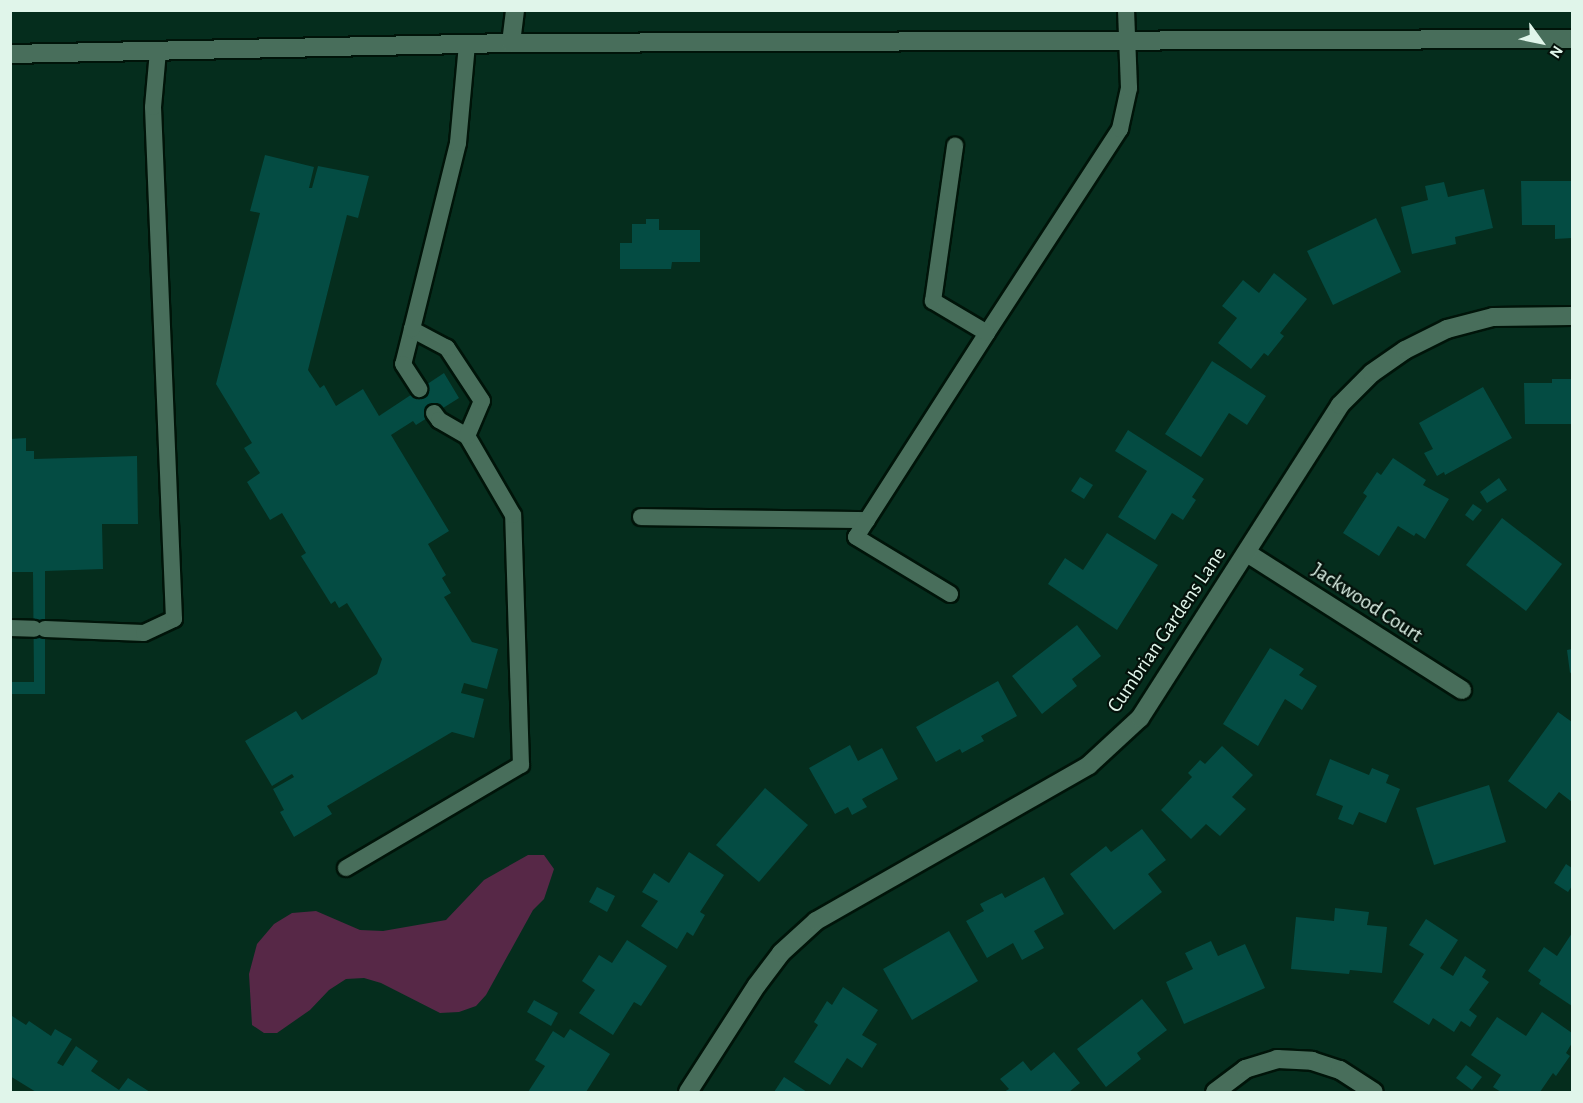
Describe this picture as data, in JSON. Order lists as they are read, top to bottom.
{
  "streets": {
    "street": ["Jackwood Court", "Cumbrian Gardens Lane"]
  },
  "crossings": [
    ["Jackwood Court", "Cumbrian Gardens Lane"]
  ],
  "north": "bottom right"
}
